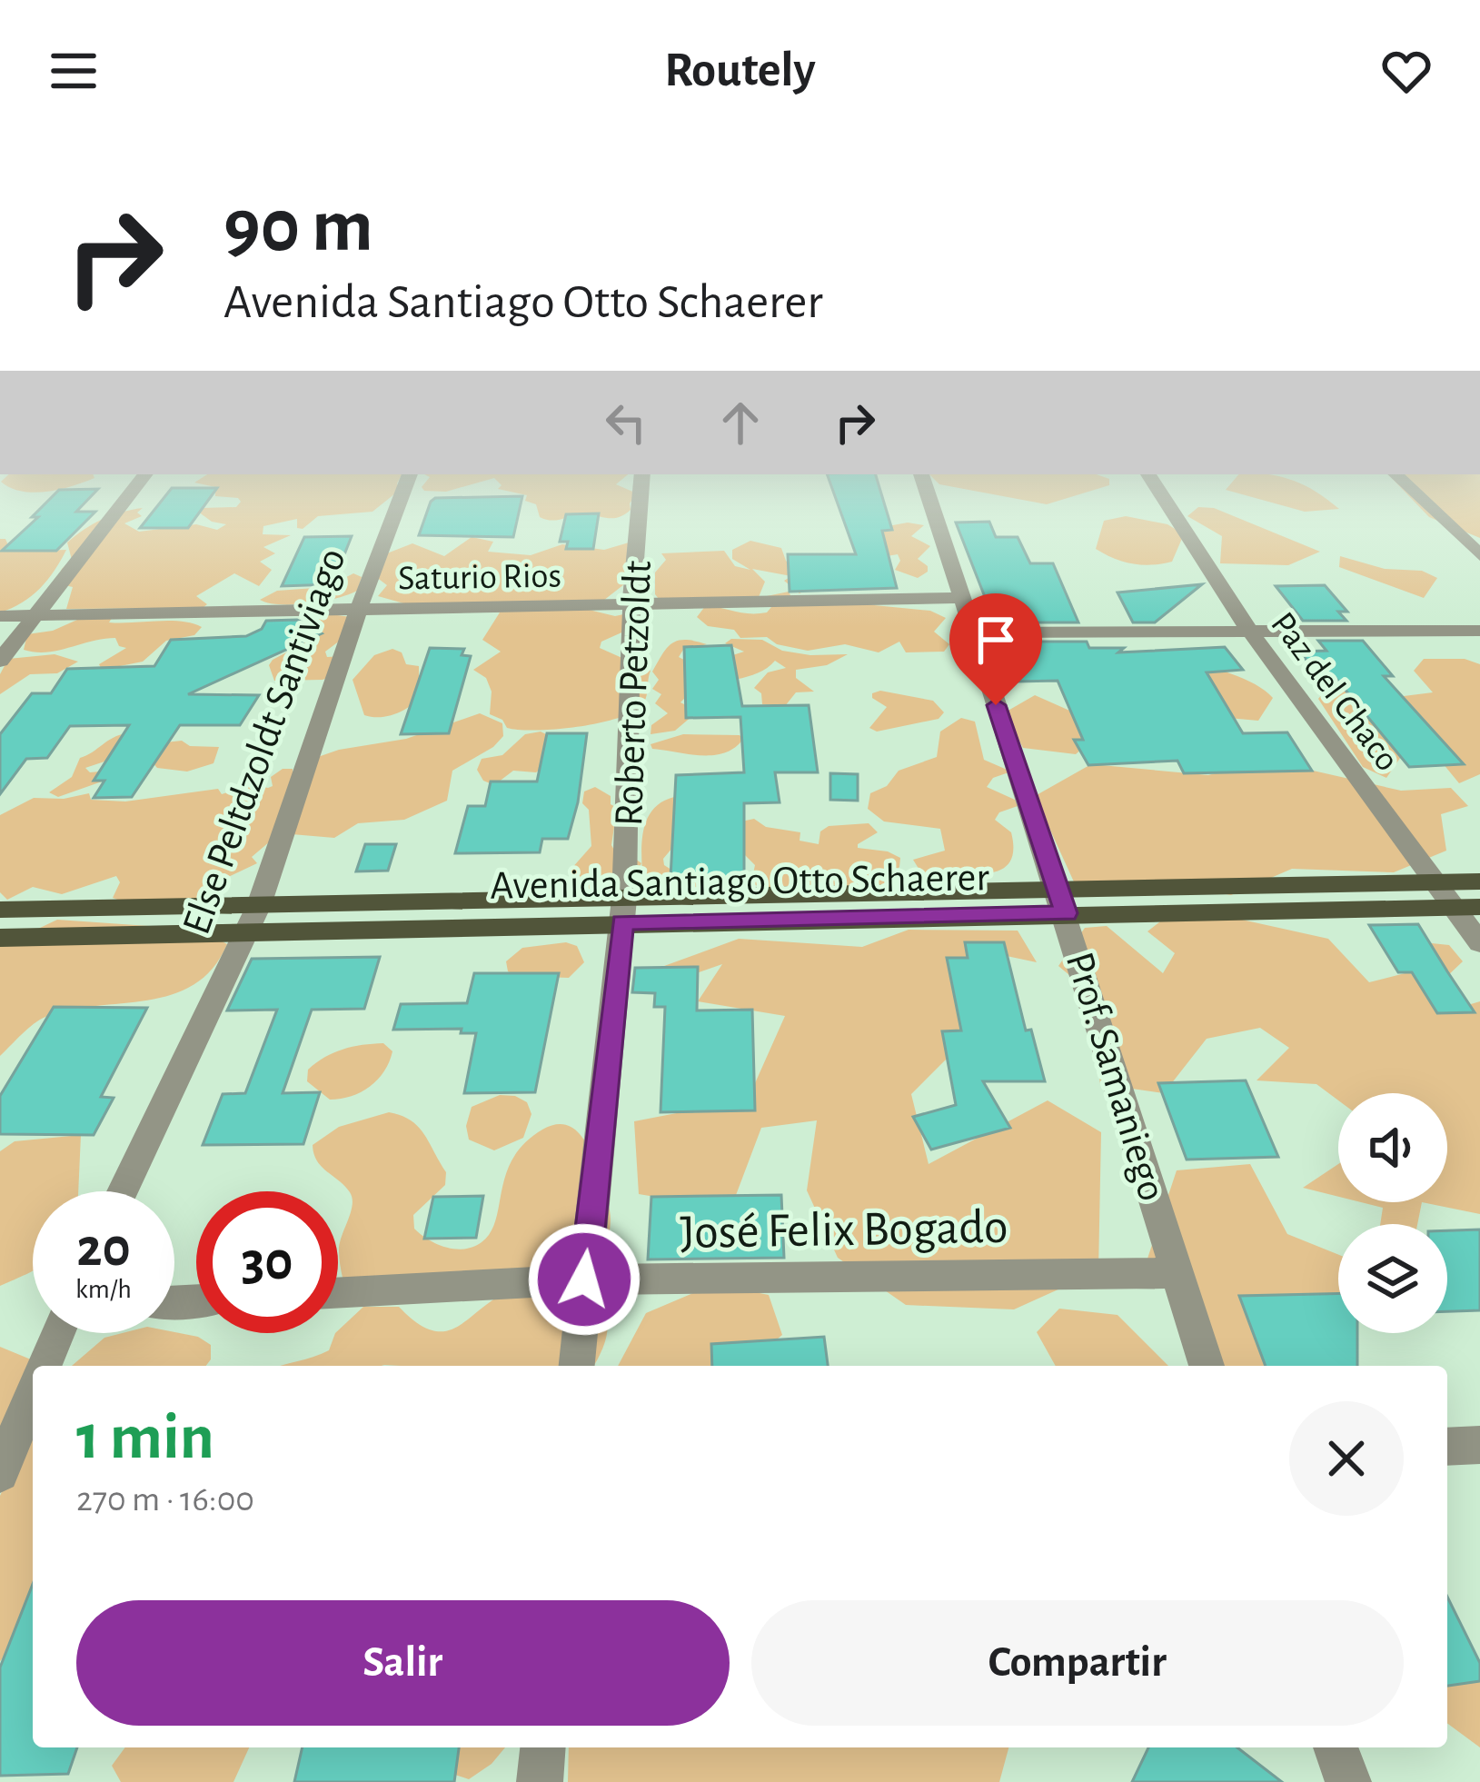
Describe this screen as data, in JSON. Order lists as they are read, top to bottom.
{
  "streets": {
    "main road": ["Avenida Santiago Otto Schaerer"],
    "street": [
      "Saturio Rios",
      "Paz del Chaco",
      "Roberto Petzoldt",
      "Else Peltdzoldt Santiviago",
      "Prof. Samaniego",
      "José Felix Bogado"
    ]
  },
  "crossings": [
    ["Saturio Rios", "Roberto Petzoldt"],
    ["Saturio Rios", "Else Peltdzoldt Santiviago"],
    ["Saturio Rios", "Prof. Samaniego"],
    ["Paz del Chaco", "Avenida Santiago Otto Schaerer"],
    ["Roberto Petzoldt", "Avenida Santiago Otto Schaerer"],
    ["Roberto Petzoldt", "José Felix Bogado"],
    ["Else Peltdzoldt Santiviago", "Avenida Santiago Otto Schaerer"],
    ["Avenida Santiago Otto Schaerer", "Prof. Samaniego"],
    ["Prof. Samaniego", "José Felix Bogado"]
  ],
  "page": {
    "header": "Routely",
    "turn": ["90 m", "Avenida Santiago Otto Schaerer"],
    "speed": "20 km/h",
    "limit": "30",
    "heading": ["1 min", "270 m · 16:00"],
    "buttons": ["Salir", "Compartir"]
  }
}
